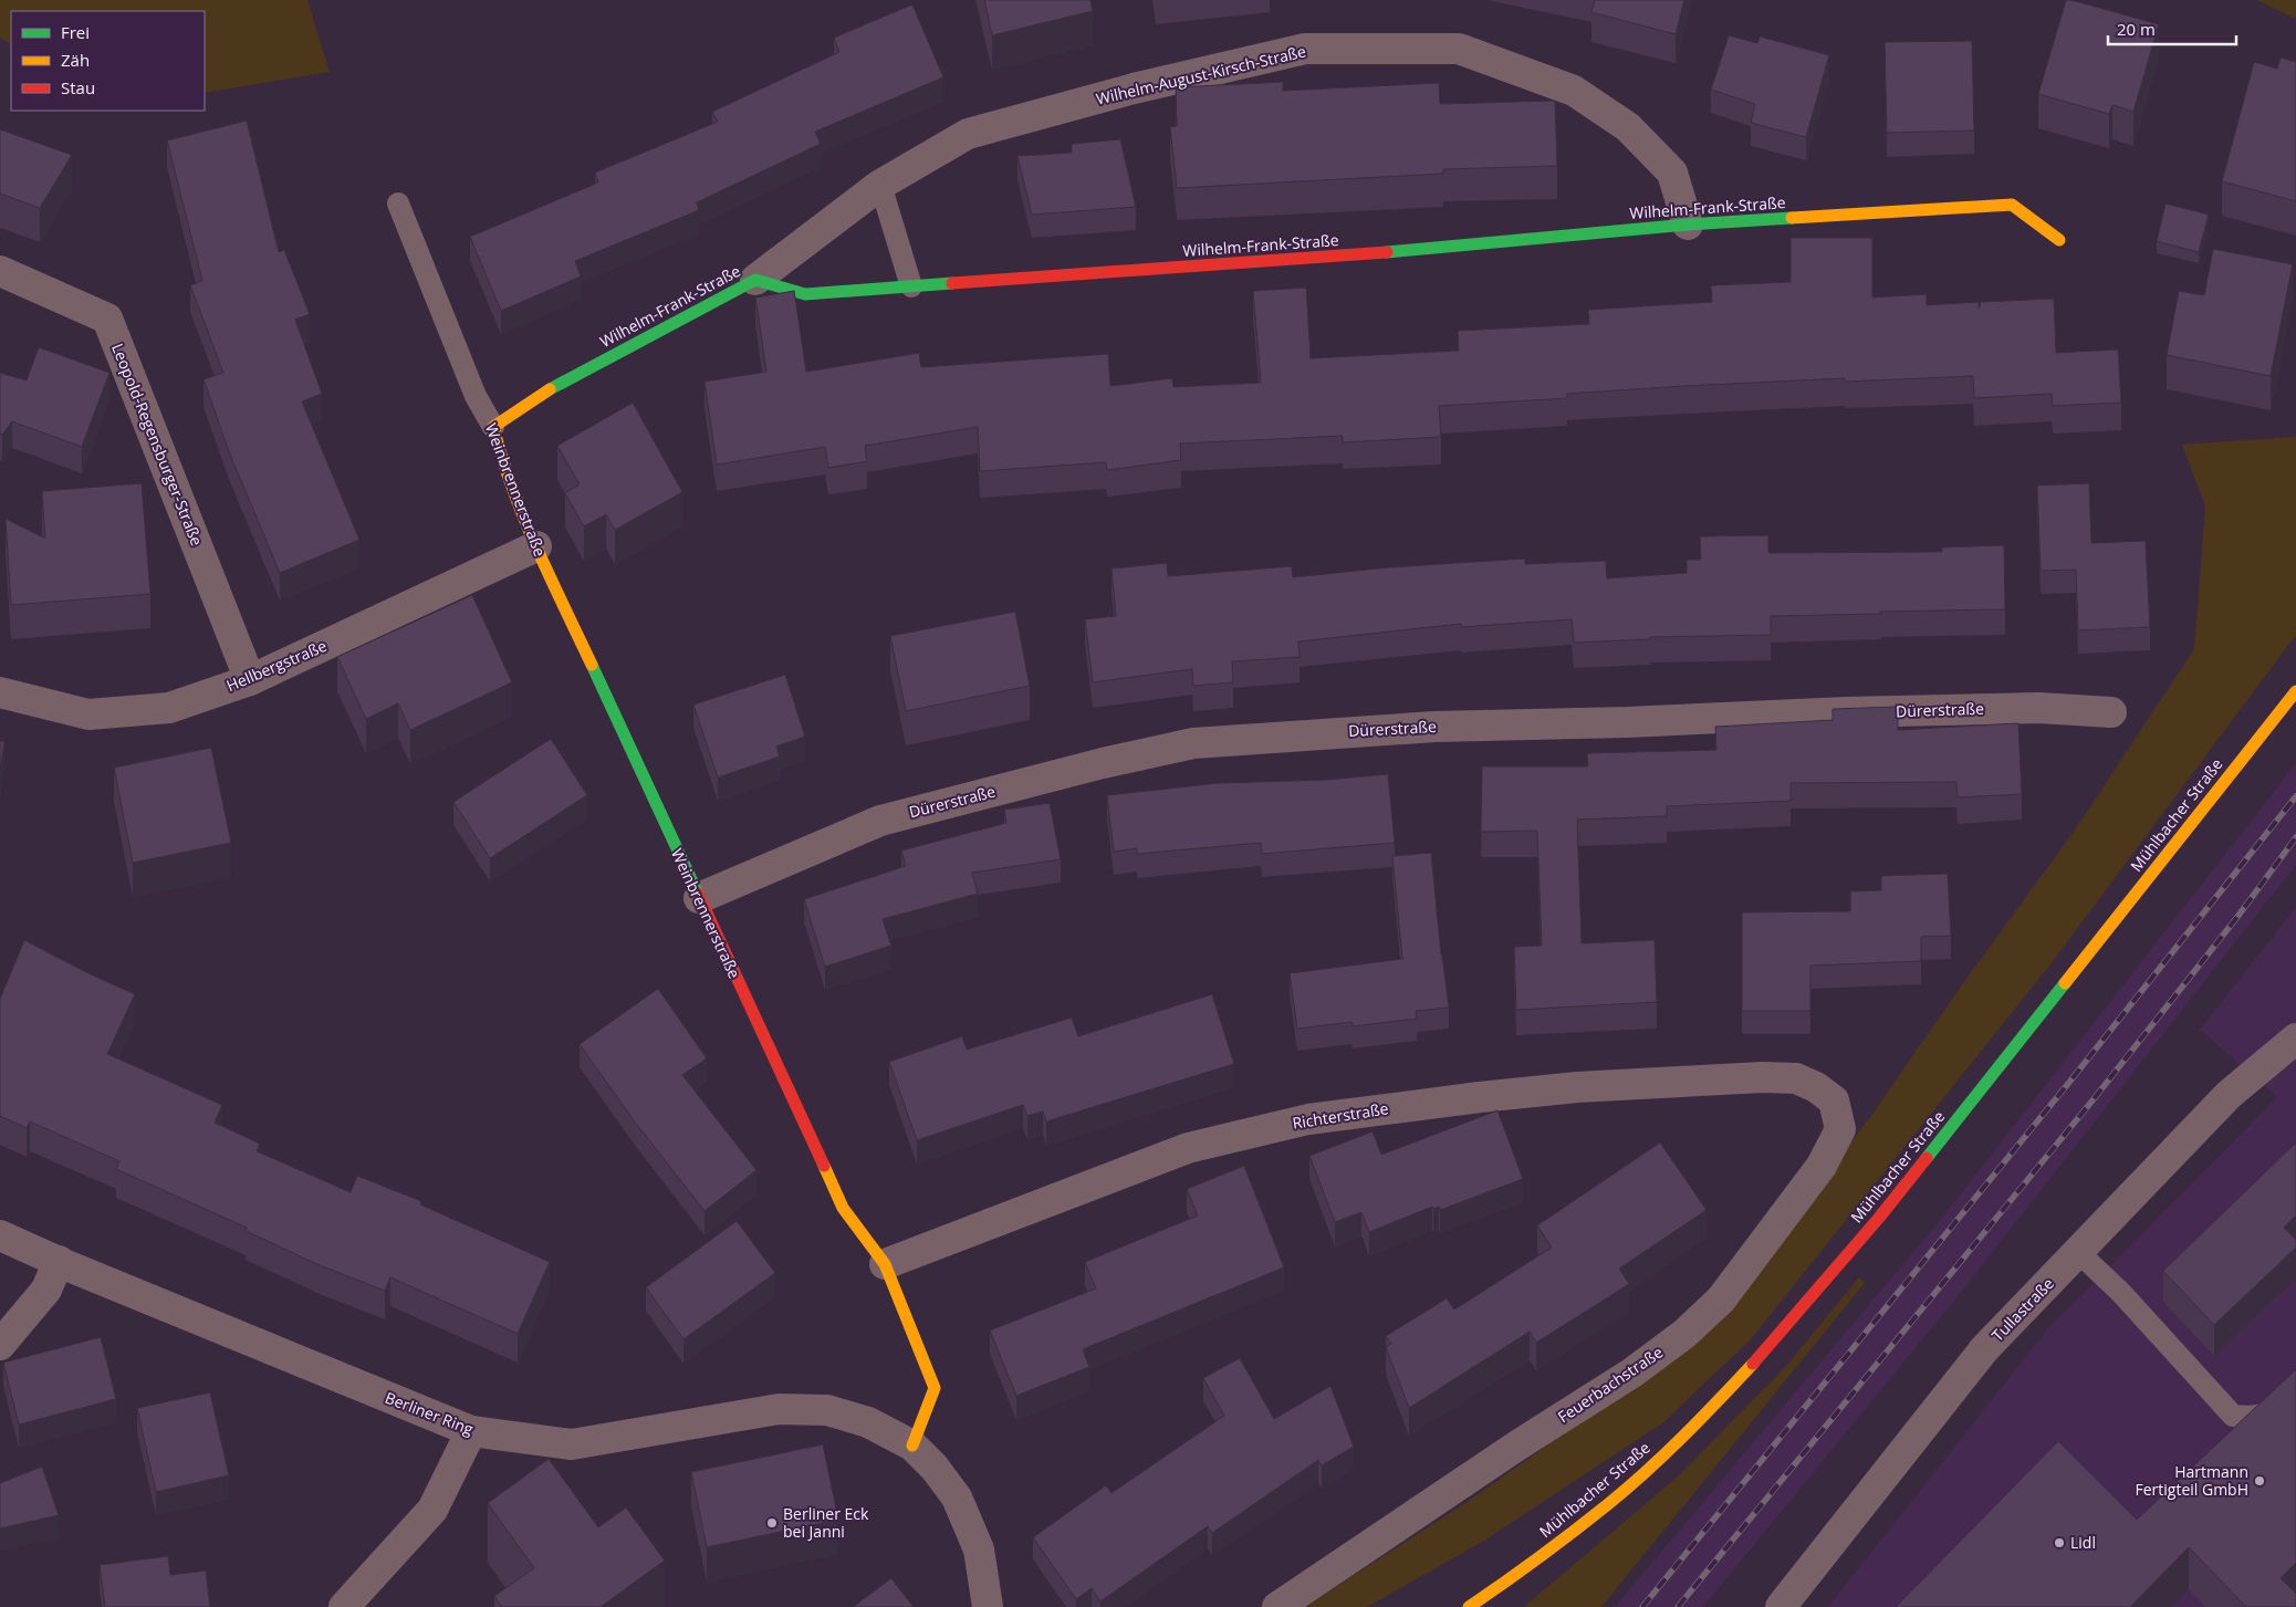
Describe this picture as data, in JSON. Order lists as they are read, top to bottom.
{
  "streets": {
    "street": [
      "Wilhelm-August-Kirsch-Straße",
      "Wilhelm-Frank-Straße",
      "Leopold-Regensburger-Straße",
      "Weinbrennerstraße",
      "Hellbergstraße",
      "Dürerstraße",
      "Mühlbacher Straße",
      "Richterstraße",
      "Tullastraße",
      "Feuerbachstraße",
      "Berliner Ring"
    ]
  },
  "crossings": [
    ["Wilhelm-August-Kirsch-Straße", "Wilhelm-Frank-Straße"],
    ["Wilhelm-Frank-Straße", "Weinbrennerstraße"],
    ["Leopold-Regensburger-Straße", "Hellbergstraße"],
    ["Weinbrennerstraße", "Hellbergstraße"],
    ["Weinbrennerstraße", "Dürerstraße"],
    ["Weinbrennerstraße", "Richterstraße"],
    ["Weinbrennerstraße", "Berliner Ring"],
    ["Richterstraße", "Feuerbachstraße"]
  ],
  "places": ["Hartmann Fertigteil GmbH", "Berliner Eck bei Janni", "Lidl"],
  "legend": ["Frei", "Zäh", "Stau"],
  "scale_bar": "20 m"
}
